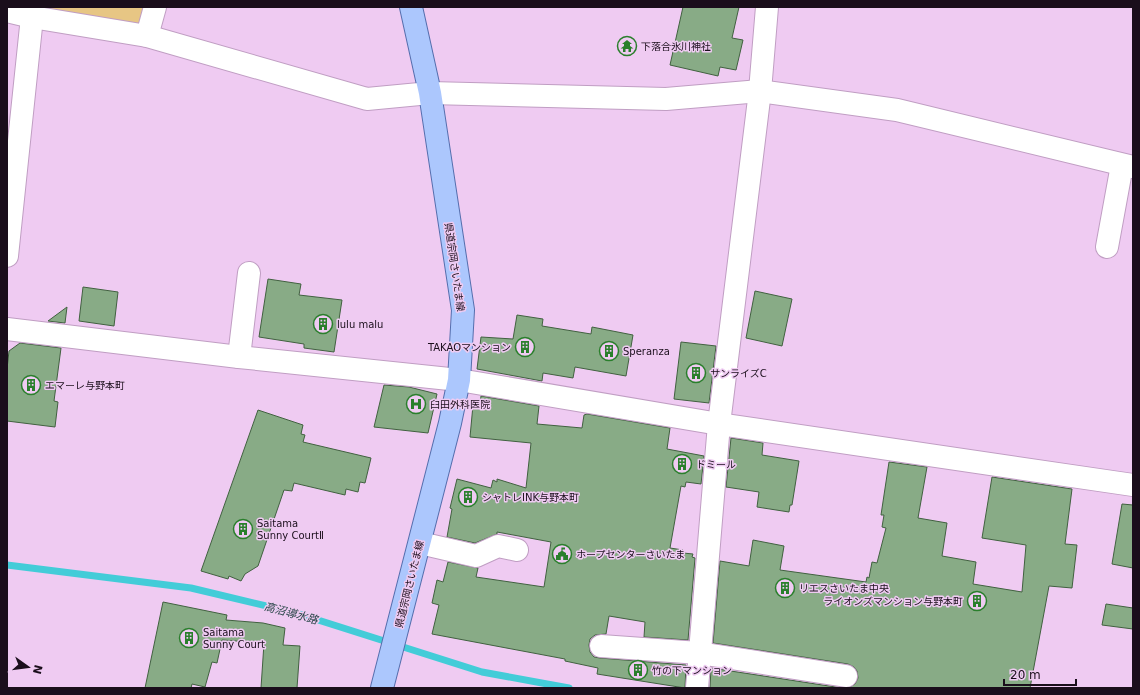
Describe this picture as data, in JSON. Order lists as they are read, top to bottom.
{
  "streets": {
    "main road": ["県道宗岡さいたま線"]
  },
  "water": ["高沼導水路"],
  "places": {
    "temple": ["下落合氷川神社"],
    "building": [
      "lulu malu",
      "TAKAOマンション",
      "Speranza",
      "サンライズC",
      "エマーレ与野本町",
      "ドミール",
      "シャトレINK与野本町",
      "Saitama Sunny CourtⅡ",
      "リエスさいたま中央",
      "ライオンズマンション与野本町",
      "Saitama Sunny Court",
      "竹の下マンション"
    ],
    "hospital": ["臼田外科医院"],
    "public building": ["ホープセンターさいたま"]
  },
  "scale_bar": "20 m",
  "north": "right"
}
